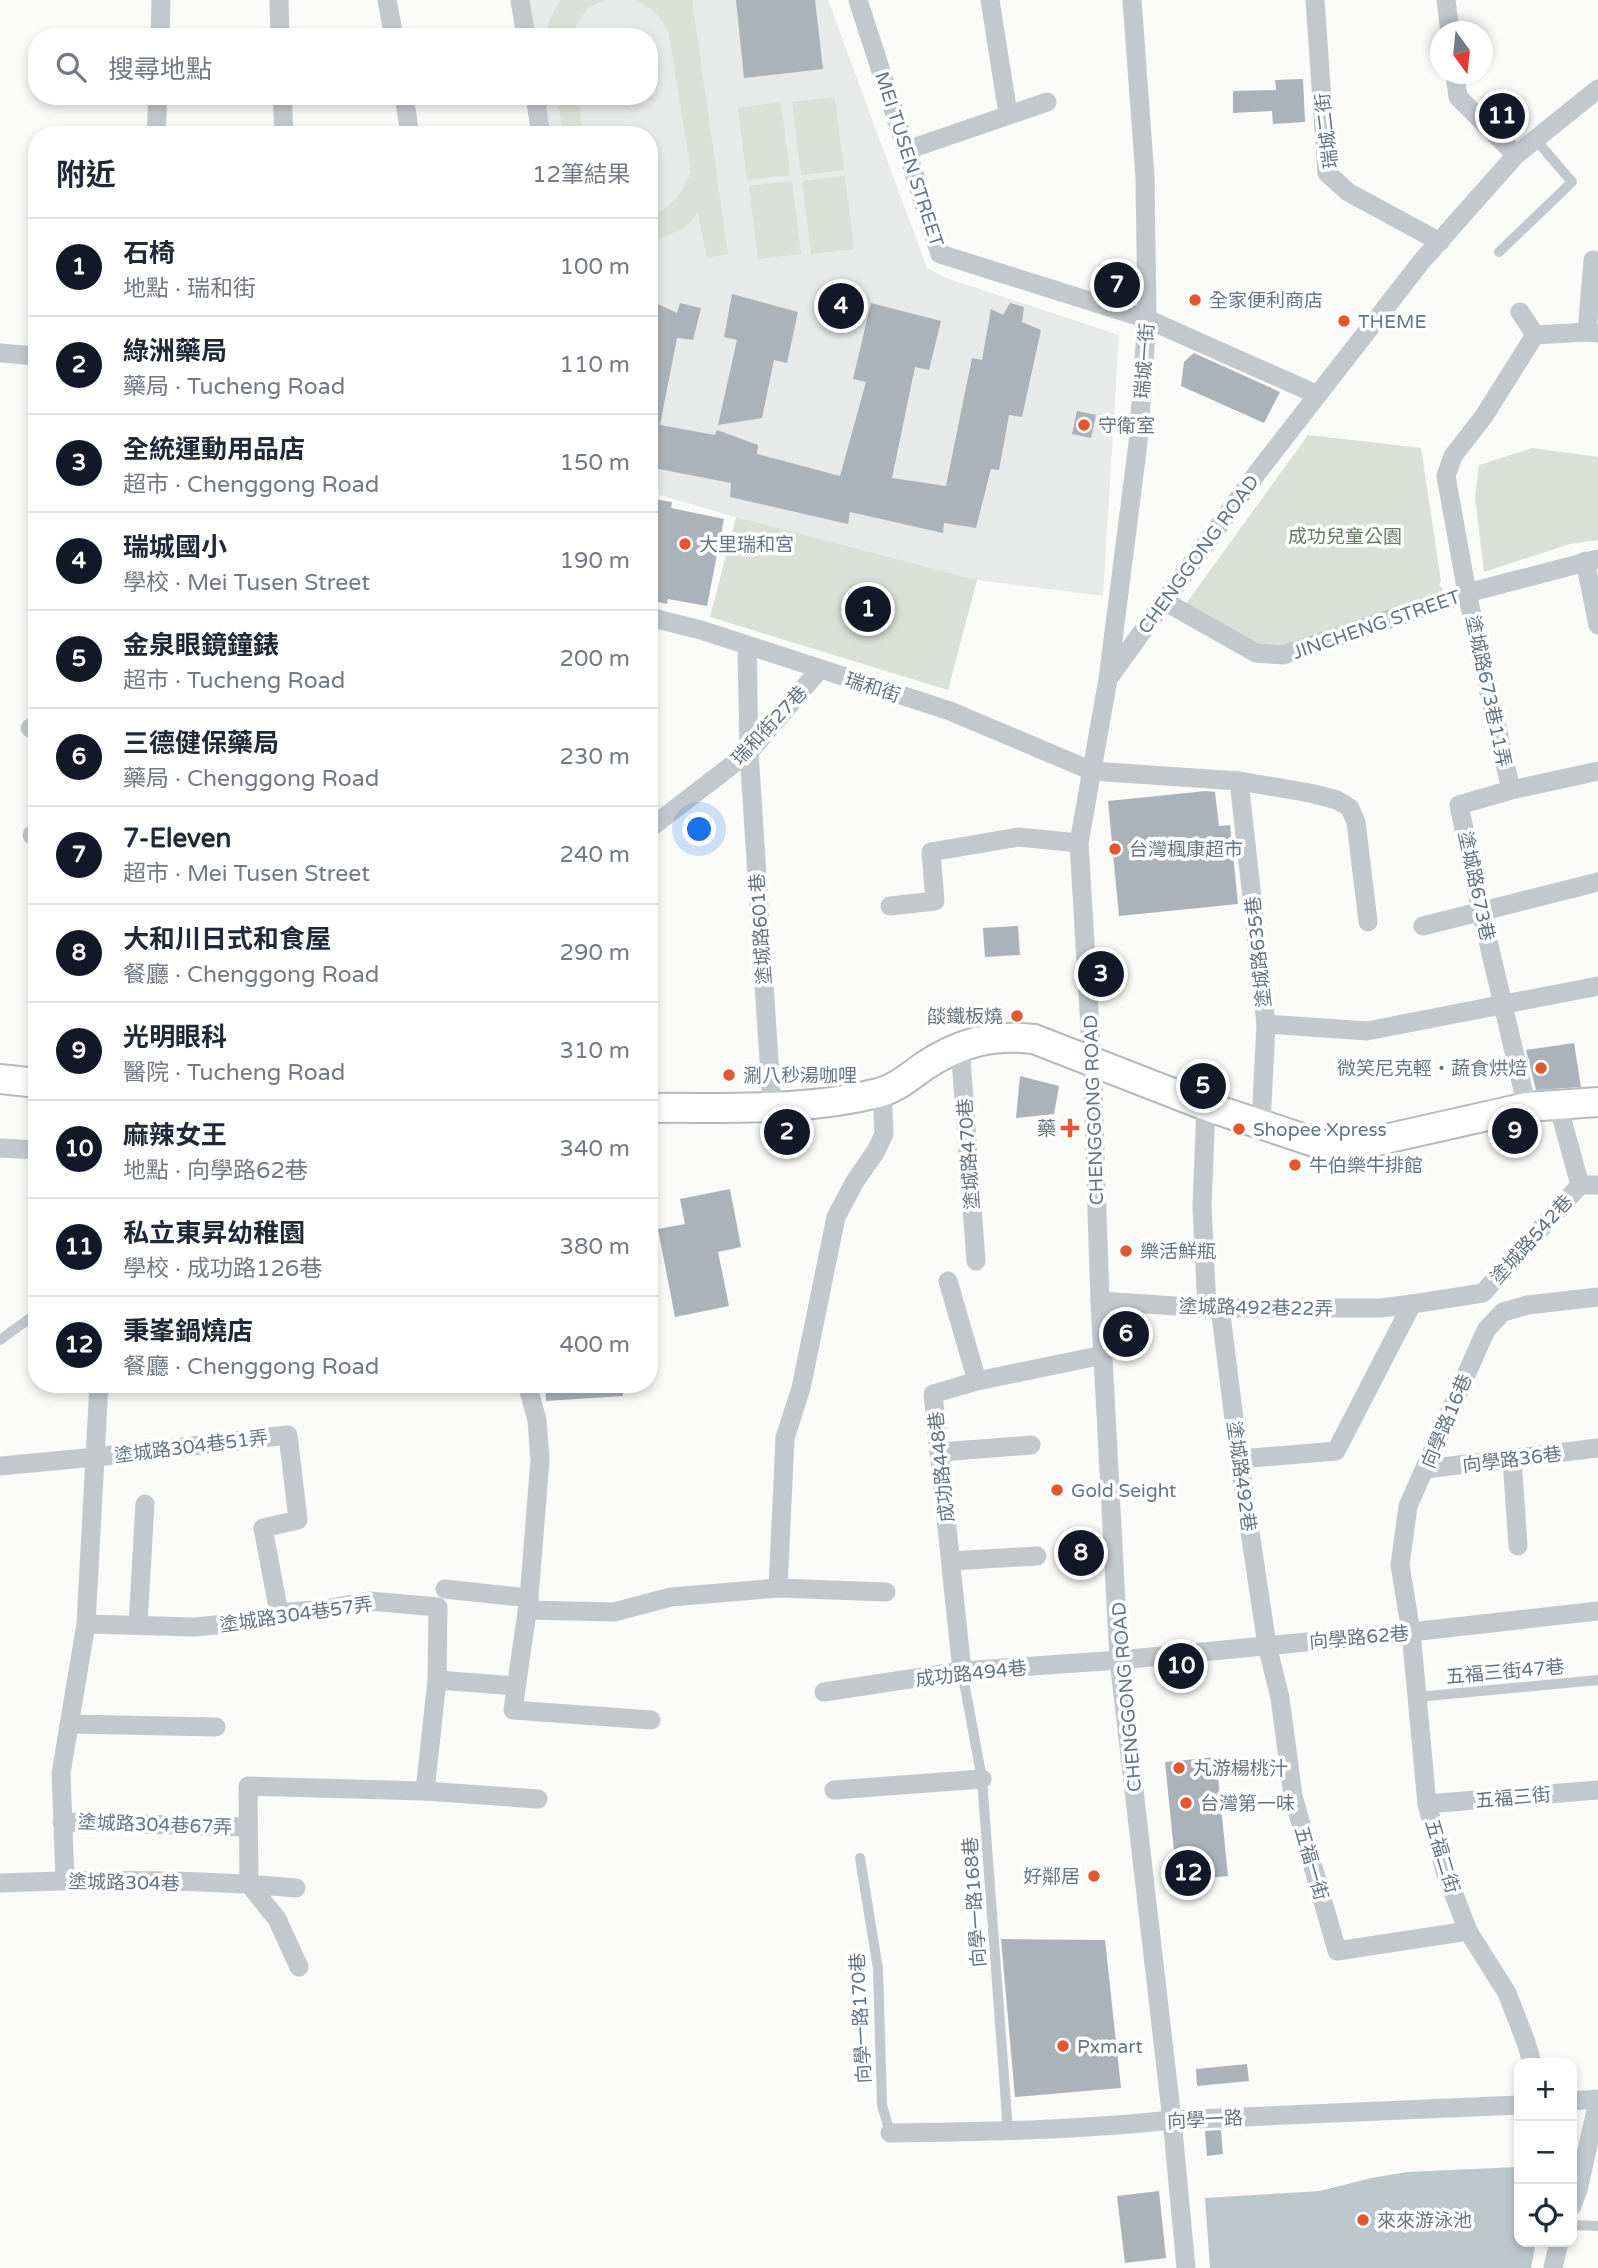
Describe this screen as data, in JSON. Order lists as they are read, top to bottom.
{
  "streets": {
    "street": [
      "瑞城二街",
      "MEI TUSEN STREET",
      "瑞城一街",
      "CHENGGONG ROAD",
      "JINCHENG STREET",
      "瑞和街",
      "塗城路673巷11弄",
      "瑞和街27巷",
      "塗城路673巷",
      "塗城路601巷",
      "塗城路635巷",
      "塗城路470巷",
      "塗城路542巷",
      "塗城路492巷22弄",
      "向學路16巷",
      "塗城路304巷51弄",
      "向學路36巷",
      "成功路448巷",
      "塗城路492巷",
      "塗城路304巷57弄",
      "向學路62巷",
      "成功路494巷",
      "五福三街",
      "塗城路304巷67弄",
      "五福二街",
      "五福一街",
      "塗城路304巷",
      "向學一路"
    ],
    "lane": ["五福三街47巷", "向學一路168巷", "向學一路170巷"]
  },
  "crossings": [
    ["瑞城二街", "CHENGGONG ROAD"],
    ["MEI TUSEN STREET", "瑞城一街"],
    ["MEI TUSEN STREET", "CHENGGONG ROAD"],
    ["瑞城一街", "CHENGGONG ROAD"],
    ["CHENGGONG ROAD", "JINCHENG STREET"],
    ["CHENGGONG ROAD", "瑞和街"],
    ["CHENGGONG ROAD", "塗城路492巷22弄"],
    ["CHENGGONG ROAD", "成功路448巷"],
    ["CHENGGONG ROAD", "向學路62巷"],
    ["CHENGGONG ROAD", "成功路494巷"],
    ["CHENGGONG ROAD", "向學一路"],
    ["JINCHENG STREET", "塗城路673巷11弄"],
    ["瑞和街", "瑞和街27巷"],
    ["瑞和街", "塗城路601巷"],
    ["瑞和街", "塗城路635巷"],
    ["塗城路673巷11弄", "塗城路673巷"],
    ["瑞和街27巷", "塗城路601巷"],
    ["塗城路542巷", "塗城路492巷22弄"],
    ["塗城路492巷22弄", "塗城路492巷"],
    ["向學路16巷", "向學路36巷"],
    ["向學路16巷", "向學路62巷"],
    ["向學路16巷", "五福二街"],
    ["塗城路304巷51弄", "塗城路304巷57弄"],
    ["成功路448巷", "成功路494巷"],
    ["成功路448巷", "向學一路168巷"],
    ["塗城路492巷", "向學路62巷"],
    ["塗城路492巷", "五福一街"],
    ["向學路62巷", "成功路494巷"],
    ["向學路62巷", "五福二街"],
    ["向學路62巷", "五福一街"],
    ["五福三街47巷", "五福二街"],
    ["成功路494巷", "向學一路168巷"],
    ["五福三街", "五福二街"],
    ["五福二街", "五福一街"],
    ["向學一路168巷", "向學一路"],
    ["向學一路170巷", "向學一路"]
  ],
  "parks": ["成功兒童公園"],
  "places": {
    "other": [
      "全家便利商店",
      "THEME",
      "守衛室",
      "大里瑞和宮",
      "台灣楓康超市",
      "燄鐵板燒",
      "微笑尼克輕‧蔬食烘焙",
      "涮八秒湯咖哩",
      "Shopee Xpress",
      "牛伯樂牛排館",
      "樂活鮮瓶",
      "Gold Seight",
      "丸游楊桃汁",
      "台灣第一味",
      "好鄰居",
      "Pxmart",
      "來來游泳池"
    ],
    "health": ["藥"]
  },
  "north": "bottom",
  "page": {
    "search": "搜尋地點",
    "pins": [
      "11",
      "7",
      "4",
      "1",
      "3",
      "5",
      "9",
      "2",
      "6",
      "8",
      "10",
      "12"
    ],
    "heading": ["附近", "12筆結果"],
    "list": [
      {
        "mark": "1",
        "name": "石椅",
        "note": "地點 · 瑞和街",
        "value": "100 m"
      },
      {
        "mark": "2",
        "name": "綠洲藥局",
        "note": "藥局 · Tucheng Road",
        "value": "110 m"
      },
      {
        "mark": "3",
        "name": "全統運動用品店",
        "note": "超市 · Chenggong Road",
        "value": "150 m"
      },
      {
        "mark": "4",
        "name": "瑞城國小",
        "note": "學校 · Mei Tusen Street",
        "value": "190 m"
      },
      {
        "mark": "5",
        "name": "金泉眼鏡鐘錶",
        "note": "超市 · Tucheng Road",
        "value": "200 m"
      },
      {
        "mark": "6",
        "name": "三德健保藥局",
        "note": "藥局 · Chenggong Road",
        "value": "230 m"
      },
      {
        "mark": "7",
        "name": "7-Eleven",
        "note": "超市 · Mei Tusen Street",
        "value": "240 m"
      },
      {
        "mark": "8",
        "name": "大和川日式和食屋",
        "note": "餐廳 · Chenggong Road",
        "value": "290 m"
      },
      {
        "mark": "9",
        "name": "光明眼科",
        "note": "醫院 · Tucheng Road",
        "value": "310 m"
      },
      {
        "mark": "10",
        "name": "麻辣女王",
        "note": "地點 · 向學路62巷",
        "value": "340 m"
      },
      {
        "mark": "11",
        "name": "私立東昇幼稚園",
        "note": "學校 · 成功路126巷",
        "value": "380 m"
      },
      {
        "mark": "12",
        "name": "秉峯鍋燒店",
        "note": "餐廳 · Chenggong Road",
        "value": "400 m"
      }
    ],
    "map_buttons": ["+", "−"]
  }
}
